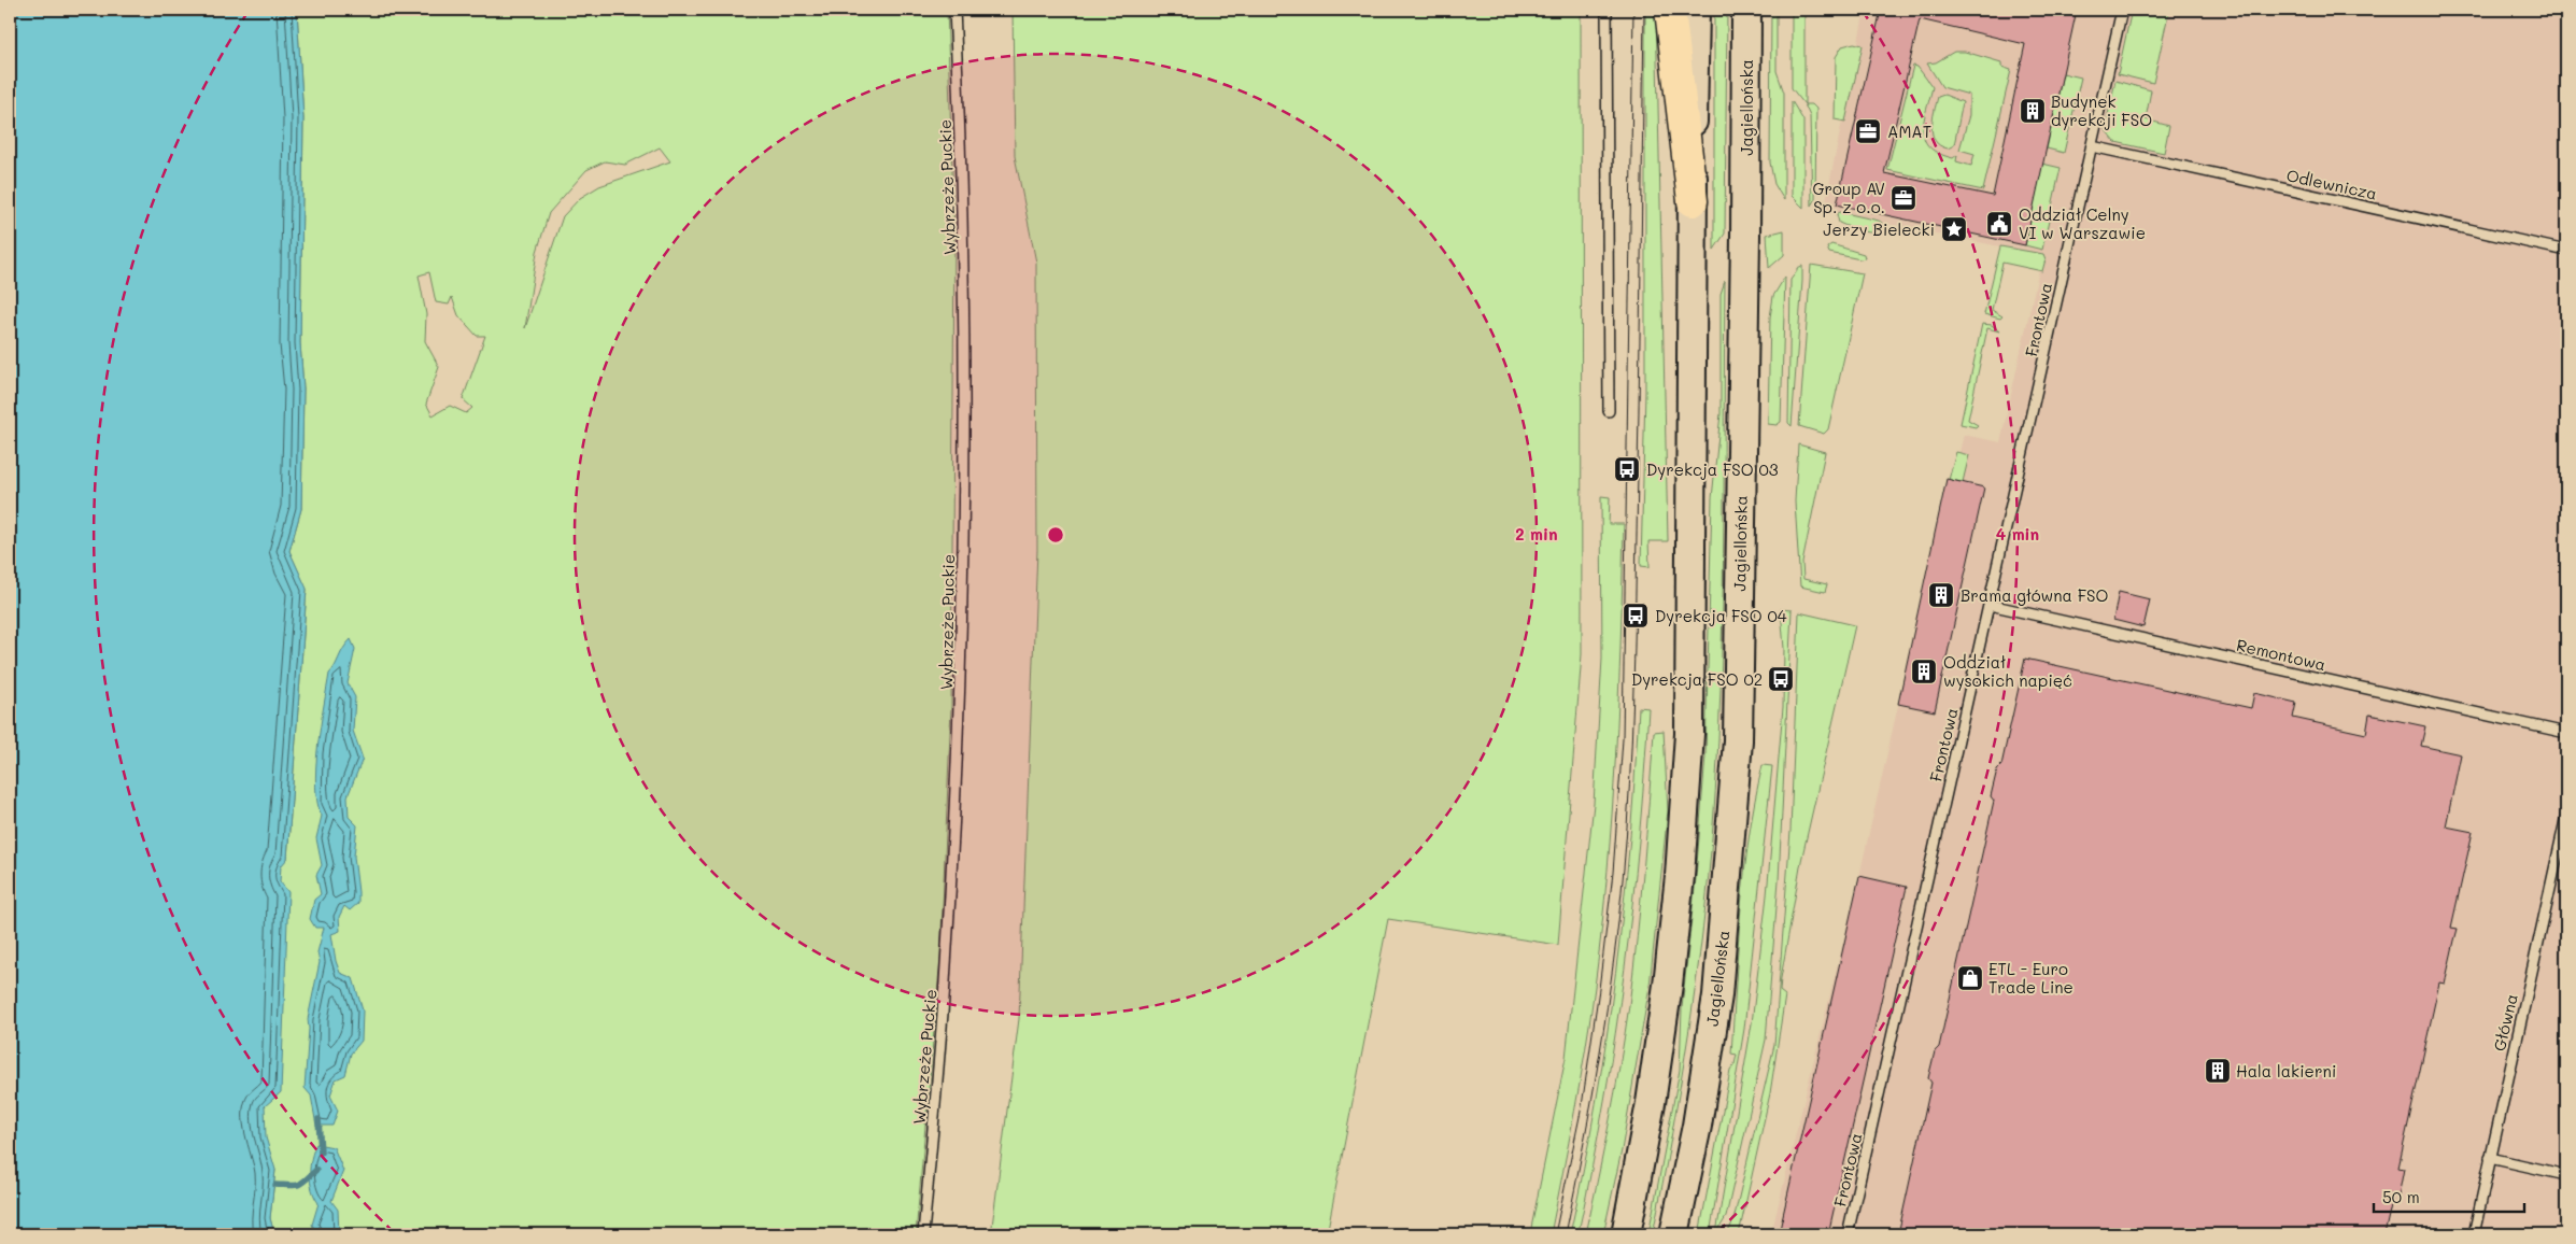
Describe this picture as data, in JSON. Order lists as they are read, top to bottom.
{
  "streets": {
    "main road": ["Jagiellońska"],
    "lane": [
      "Odlewnicza",
      "Wybrzeże Puckie",
      "Frontowa",
      "Remontowa",
      "Główna"
    ]
  },
  "crossings": [
    ["Odlewnicza", "Frontowa"],
    ["Frontowa", "Remontowa"]
  ],
  "places": {
    "building": [
      "Budynek dyrekcji FSO",
      "Brama główna FSO",
      "Oddział wysokich napięć",
      "Hala lakierni"
    ],
    "office": ["AMAT", "Group AV Sp. z o.o."],
    "public building": ["Oddział Celny VI w Warszawie"],
    "place": ["Jerzy Bielecki"],
    "bus stop": ["Dyrekcja FSO 03", "Dyrekcja FSO 04", "Dyrekcja FSO 02"],
    "shop": ["ETL - Euro Trade Line"]
  },
  "scale_bar": "50 m",
  "rings": ["2 min", "4 min"]
}
